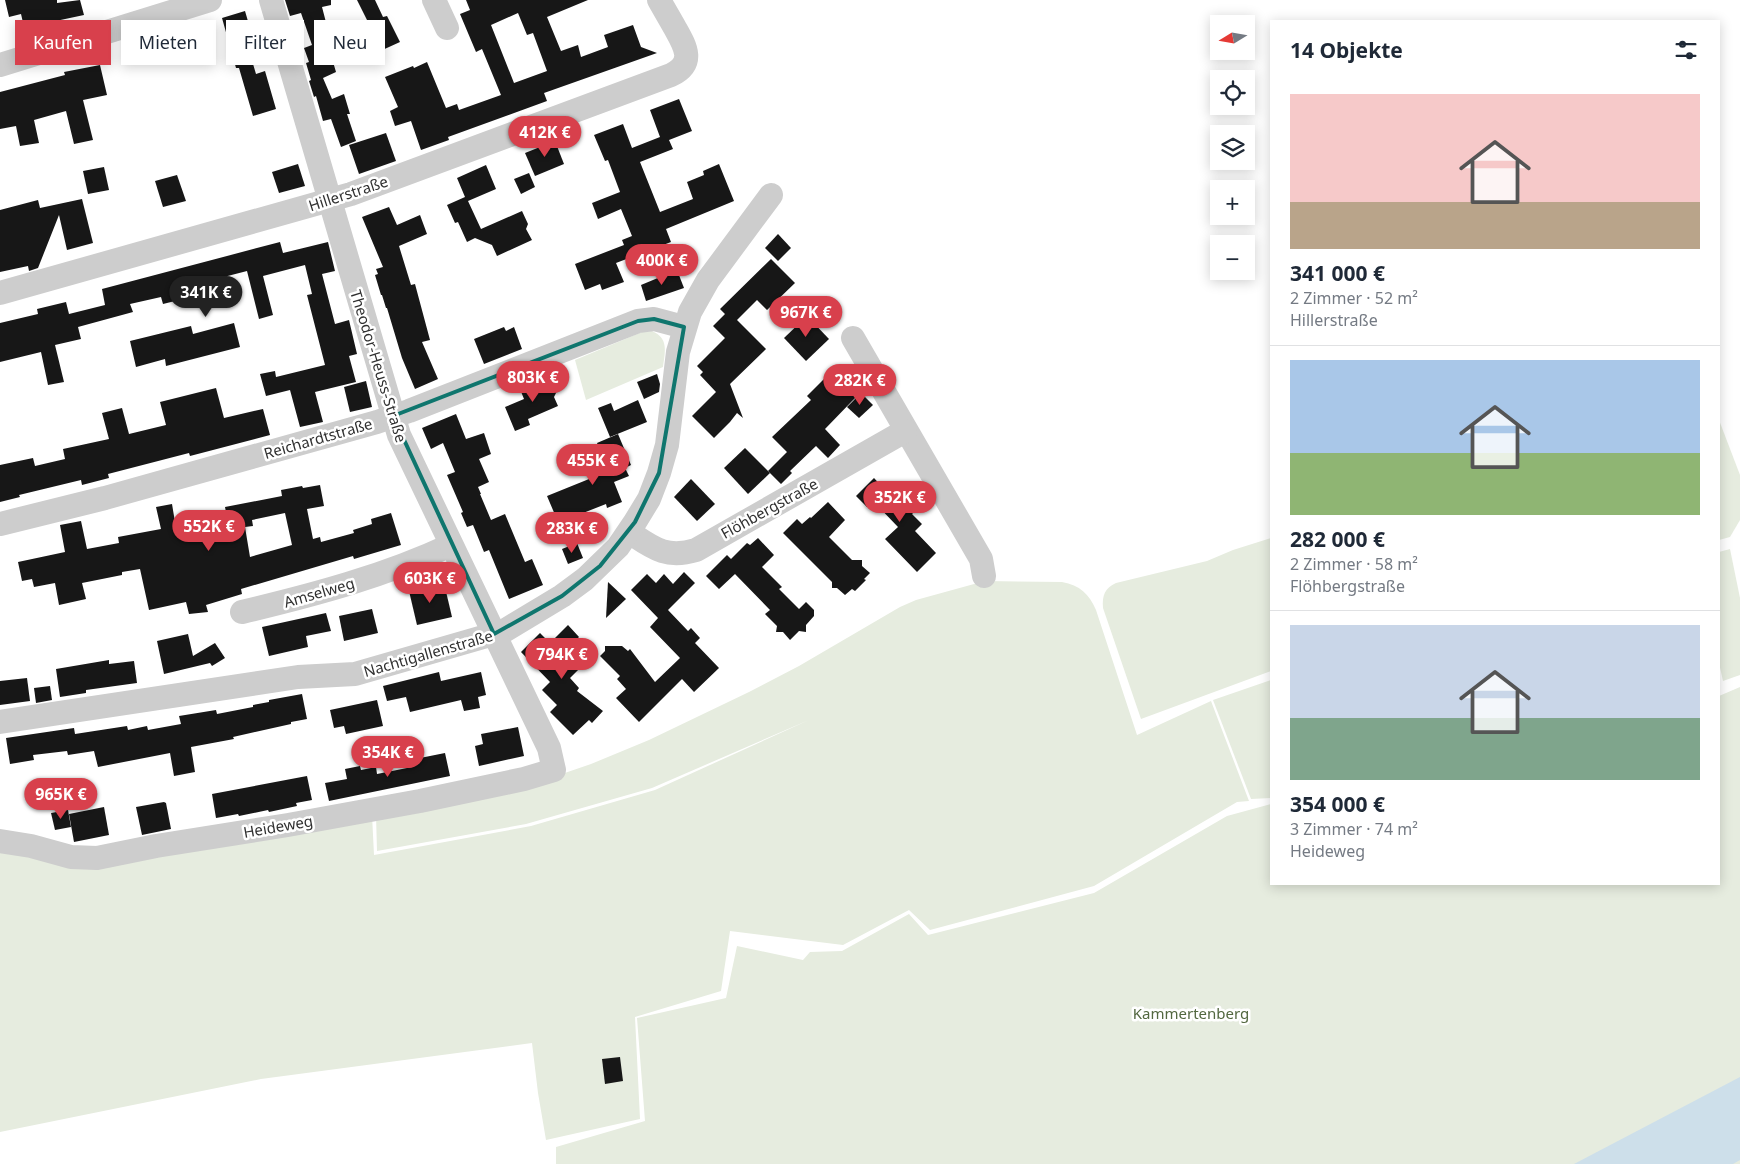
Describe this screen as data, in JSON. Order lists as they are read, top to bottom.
{
  "streets": {
    "street": [
      "Hillerstraße",
      "Theodor-Heuss-Straße",
      "Reichardtstraße",
      "Flöhbergstraße",
      "Amselweg",
      "Nachtigallenstraße",
      "Heideweg"
    ]
  },
  "crossings": [
    ["Hillerstraße", "Theodor-Heuss-Straße"],
    ["Theodor-Heuss-Straße", "Reichardtstraße"],
    ["Theodor-Heuss-Straße", "Amselweg"],
    ["Theodor-Heuss-Straße", "Nachtigallenstraße"],
    ["Theodor-Heuss-Straße", "Heideweg"],
    ["Reichardtstraße", "Nachtigallenstraße"],
    ["Flöhbergstraße", "Nachtigallenstraße"]
  ],
  "parks": ["Kammertenberg"],
  "north": "left",
  "page": {
    "map_buttons": ["+", "−"],
    "chip": [
      "Kaufen",
      "Mieten",
      "Filter",
      "Neu"
    ],
    "heading": "14 Objekte",
    "list": [
      {
        "name": "341 000 €",
        "note": "2 Zimmer · 52 m² · Hillerstraße"
      },
      {
        "name": "282 000 €",
        "note": "2 Zimmer · 58 m² · Flöhbergstraße"
      },
      {
        "name": "354 000 €",
        "note": "3 Zimmer · 74 m² · Heideweg"
      }
    ],
    "price": [
      "412K €",
      "400K €",
      "341K €",
      "967K €",
      "803K €",
      "282K €",
      "455K €",
      "352K €",
      "552K €",
      "283K €",
      "603K €",
      "794K €",
      "354K €",
      "965K €"
    ]
  }
}
